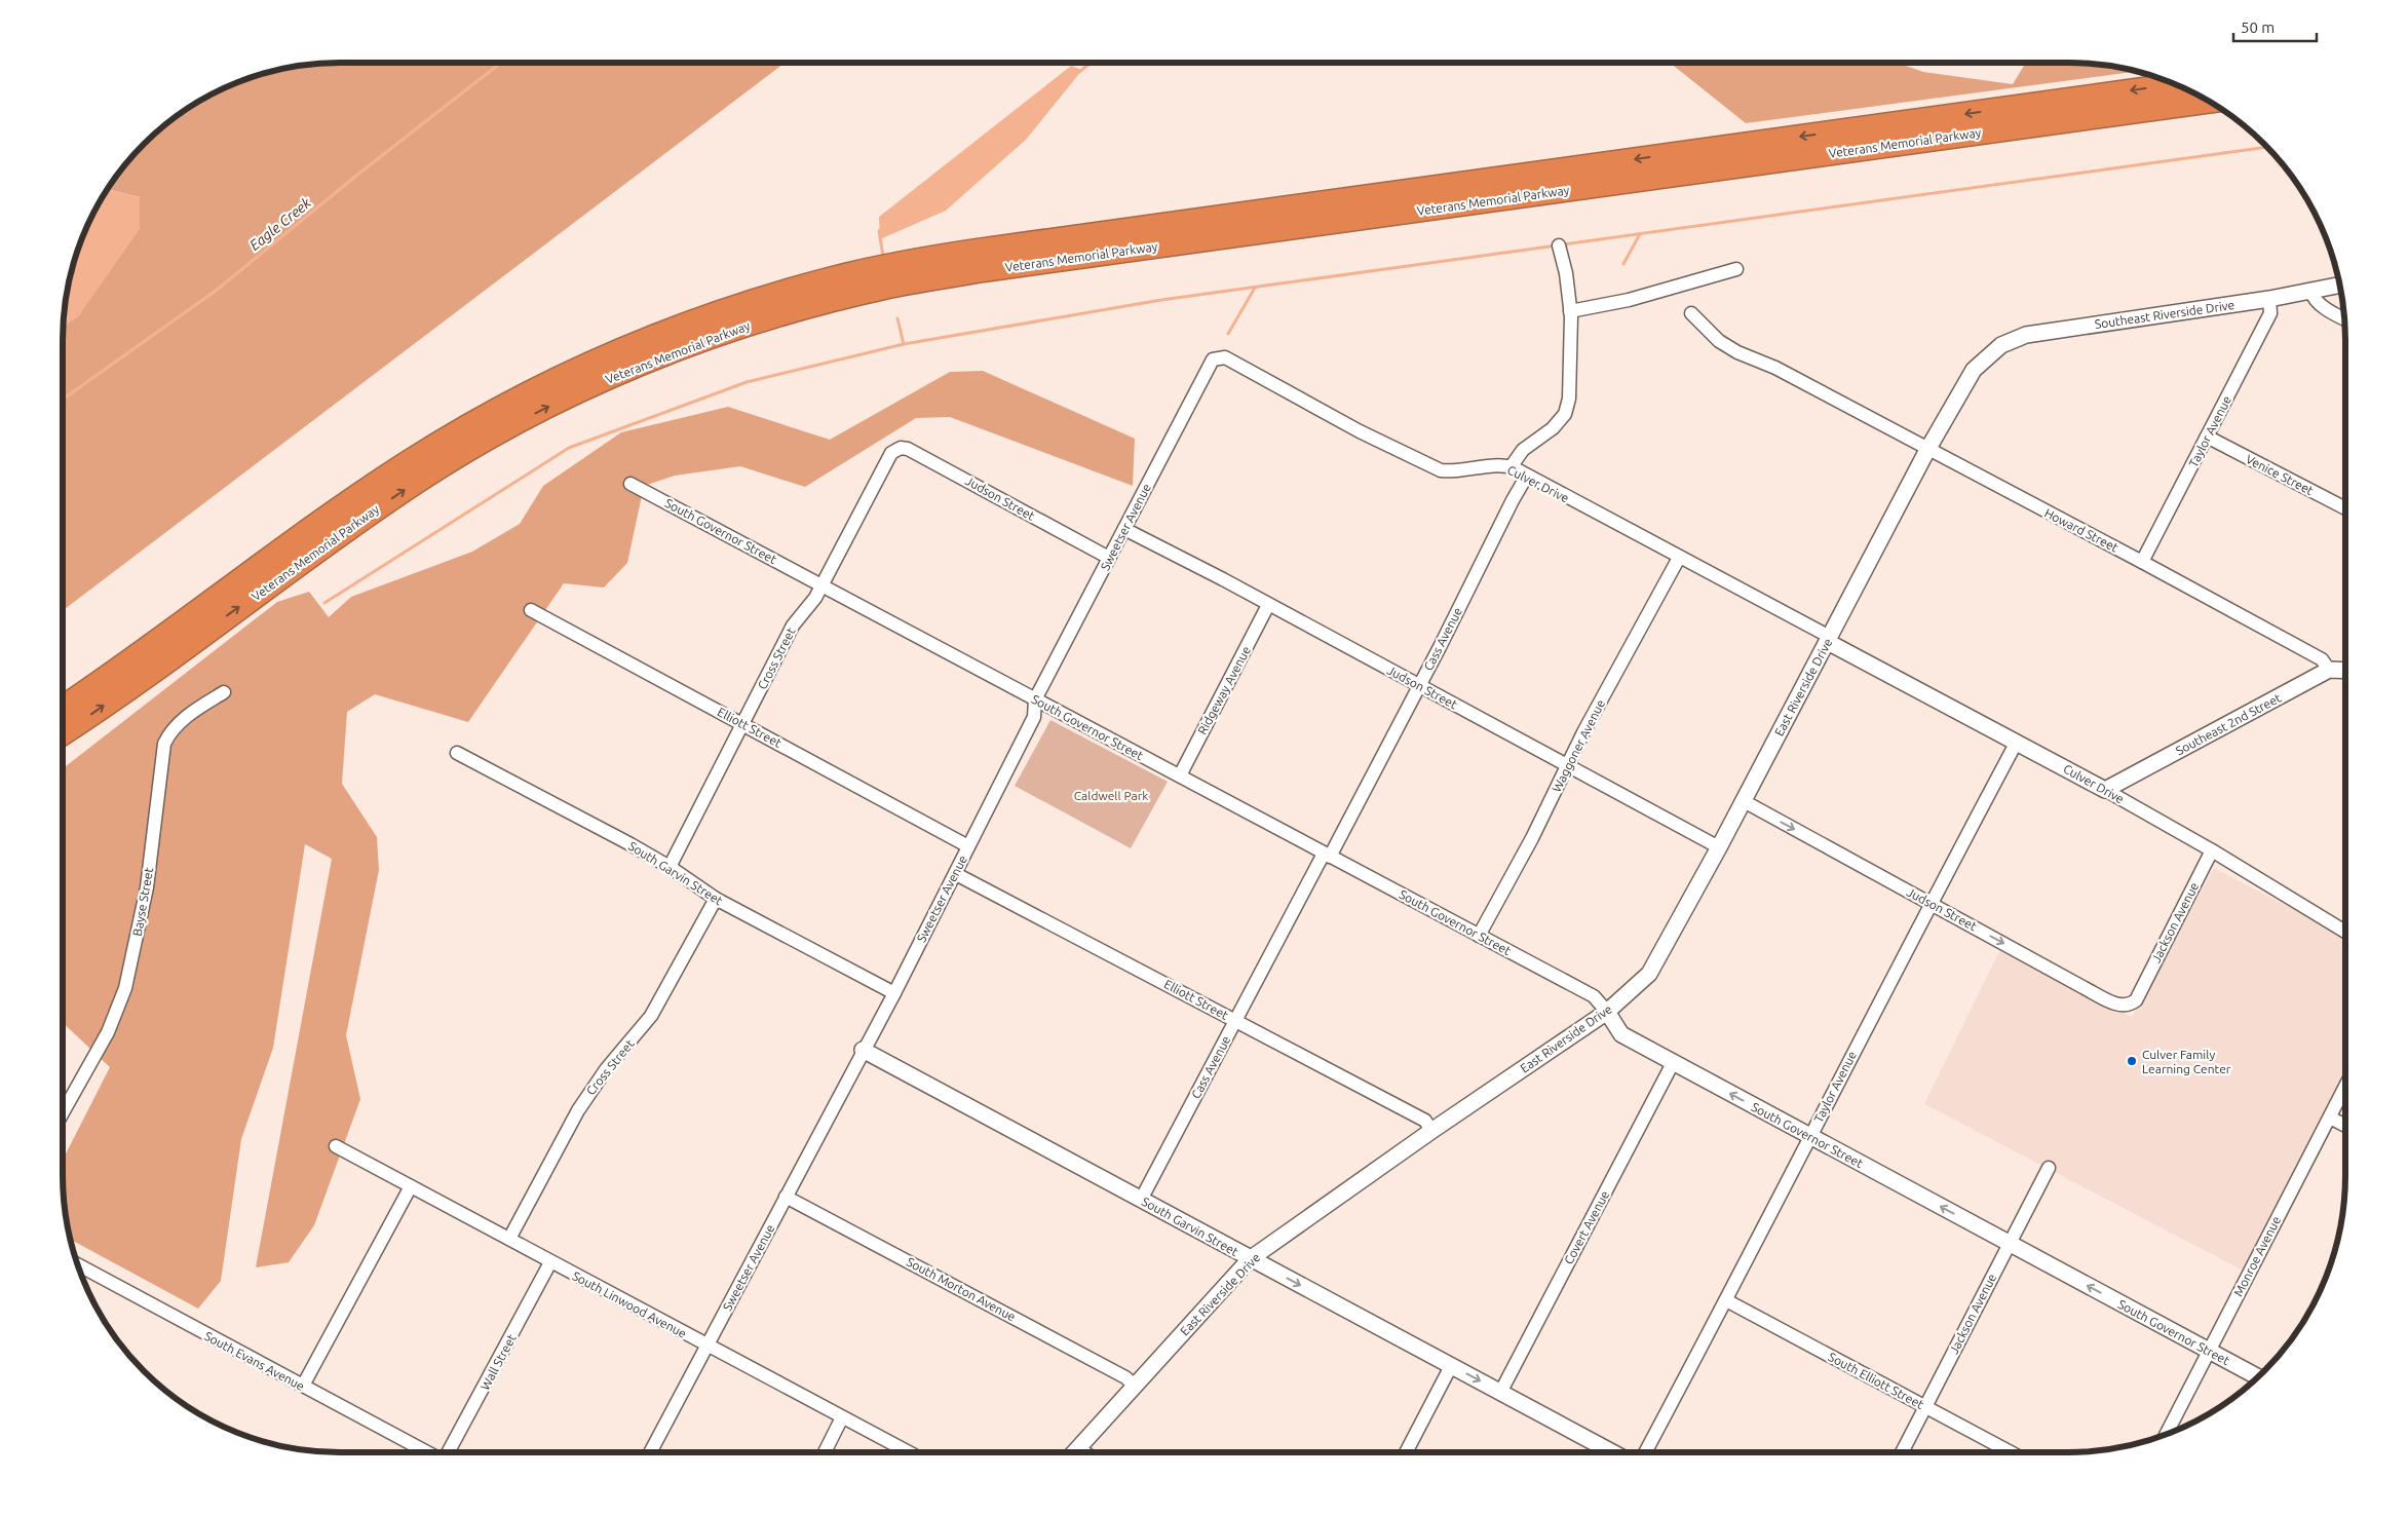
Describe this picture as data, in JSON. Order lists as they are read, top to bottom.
{
  "streets": {
    "highway": ["Veterans Memorial Parkway"],
    "street": [
      "Southeast Riverside Drive",
      "Taylor Avenue",
      "Venice Street",
      "Culver Drive",
      "Judson Street",
      "Sweetser Avenue",
      "Howard Street",
      "South Governor Street",
      "Cass Avenue",
      "Cross Street",
      "East Riverside Drive",
      "Ridgeway Avenue",
      "Southeast 2nd Street",
      "Elliott Street",
      "Waggoner Avenue",
      "South Garvin Street",
      "Bayse Street",
      "Jackson Avenue",
      "Covert Avenue",
      "Monroe Avenue",
      "South Morton Avenue",
      "South Linwood Avenue",
      "South Evans Avenue",
      "Wall Street",
      "South Elliott Street"
    ]
  },
  "crossings": [
    ["Southeast Riverside Drive", "Taylor Avenue"],
    ["Southeast Riverside Drive", "East Riverside Drive"],
    ["Taylor Avenue", "Venice Street"],
    ["Taylor Avenue", "Culver Drive"],
    ["Taylor Avenue", "Judson Street"],
    ["Taylor Avenue", "Howard Street"],
    ["Taylor Avenue", "South Governor Street"],
    ["Taylor Avenue", "South Elliott Street"],
    ["Culver Drive", "Sweetser Avenue"],
    ["Culver Drive", "Cass Avenue"],
    ["Culver Drive", "East Riverside Drive"],
    ["Culver Drive", "Southeast 2nd Street"],
    ["Culver Drive", "Waggoner Avenue"],
    ["Culver Drive", "Jackson Avenue"],
    ["Judson Street", "Sweetser Avenue"],
    ["Judson Street", "Cass Avenue"],
    ["Judson Street", "Cross Street"],
    ["Judson Street", "East Riverside Drive"],
    ["Judson Street", "Ridgeway Avenue"],
    ["Judson Street", "Waggoner Avenue"],
    ["Judson Street", "Jackson Avenue"],
    ["Sweetser Avenue", "South Governor Street"],
    ["Sweetser Avenue", "Elliott Street"],
    ["Sweetser Avenue", "South Garvin Street"],
    ["Sweetser Avenue", "South Morton Avenue"],
    ["Sweetser Avenue", "South Linwood Avenue"],
    ["Howard Street", "East Riverside Drive"],
    ["Howard Street", "Southeast 2nd Street"],
    ["South Governor Street", "Cass Avenue"],
    ["South Governor Street", "Cross Street"],
    ["South Governor Street", "East Riverside Drive"],
    ["South Governor Street", "Ridgeway Avenue"],
    ["South Governor Street", "Waggoner Avenue"],
    ["South Governor Street", "Jackson Avenue"],
    ["South Governor Street", "Covert Avenue"],
    ["South Governor Street", "Monroe Avenue"],
    ["Cass Avenue", "Elliott Street"],
    ["Cass Avenue", "South Garvin Street"],
    ["Cross Street", "Elliott Street"],
    ["Cross Street", "South Garvin Street"],
    ["Cross Street", "South Linwood Avenue"],
    ["East Riverside Drive", "Elliott Street"],
    ["East Riverside Drive", "South Garvin Street"],
    ["East Riverside Drive", "South Morton Avenue"],
    ["South Garvin Street", "Covert Avenue"],
    ["Jackson Avenue", "South Elliott Street"],
    ["South Linwood Avenue", "Wall Street"]
  ],
  "water": ["Eagle Creek"],
  "parks": ["Caldwell Park"],
  "places": ["Culver Family Learning Center"],
  "scale_bar": "50 m"
}
